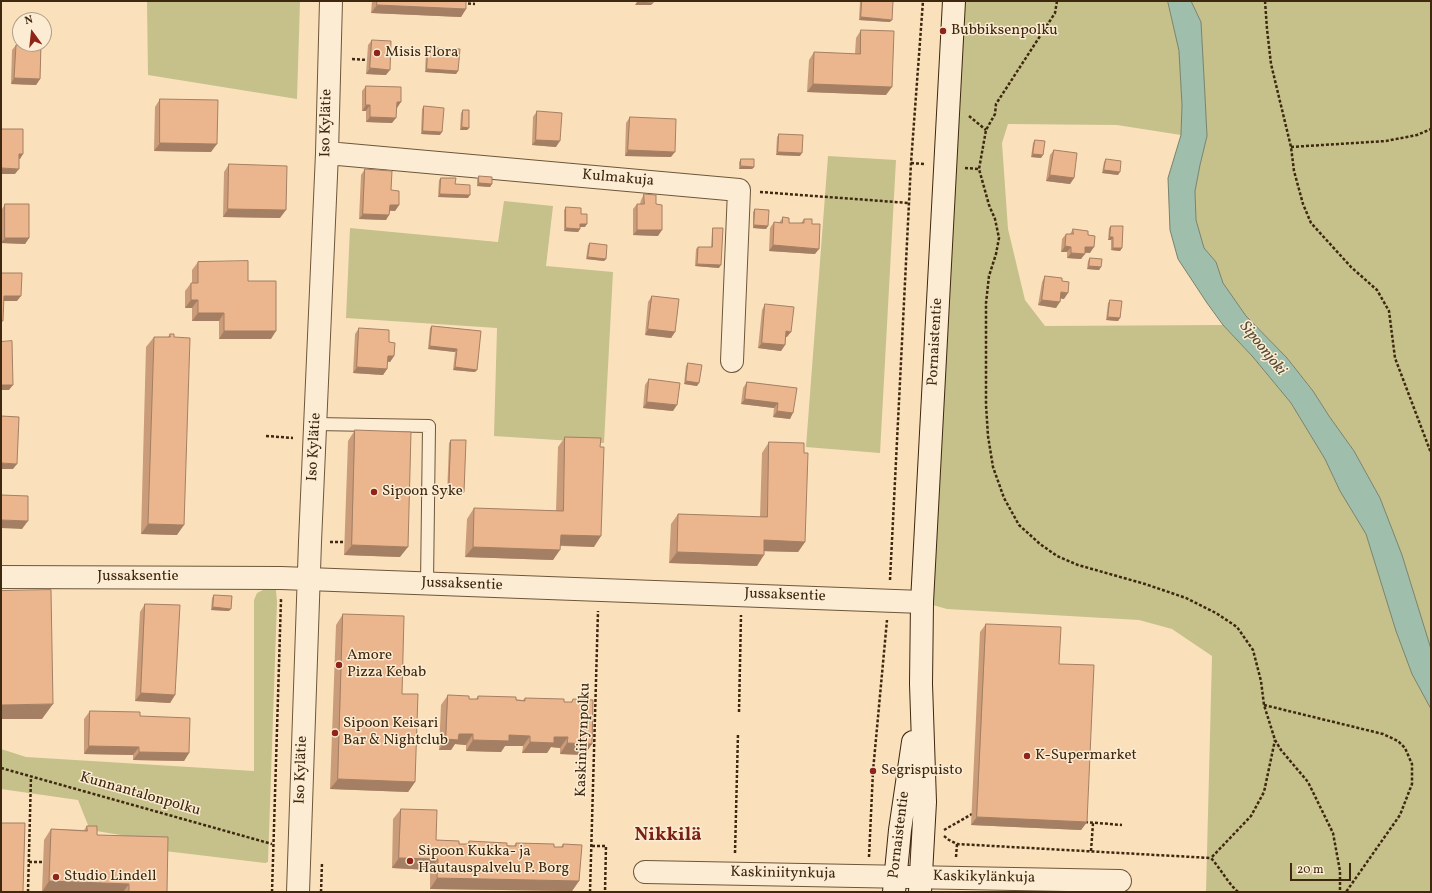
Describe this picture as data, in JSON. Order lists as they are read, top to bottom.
{
  "streets": {
    "street": [
      "Iso Kylätie",
      "Kulmakuja",
      "Pornaistentie",
      "Jussaksentie",
      "Kaskiniitynkuja",
      "Kaskikylänkuja"
    ],
    "path": ["Kaskiniitynpolku", "Kunnantalonpolku"]
  },
  "crossings": [
    ["Iso Kylätie", "Kulmakuja"],
    ["Iso Kylätie", "Jussaksentie"],
    ["Pornaistentie", "Jussaksentie"],
    ["Pornaistentie", "Kaskiniitynkuja"],
    ["Pornaistentie", "Kaskikylänkuja"],
    ["Jussaksentie", "Kaskiniitynpolku"],
    ["Kaskiniitynkuja", "Kaskikylänkuja"]
  ],
  "districts": ["Nikkilä"],
  "water": ["Sipoonjoki"],
  "places": [
    "Bubbiksenpolku",
    "Misis Flora",
    "Sipoon Syke",
    "Amore Pizza Kebab",
    "Sipoon Keisari Bar & Nightclub",
    "K-Supermarket",
    "Segrispuisto",
    "Sipoon Kukka- ja Hautauspalvelu P. Borg",
    "Studio Lindell"
  ],
  "scale_bar": "20 m",
  "north": "top"
}
